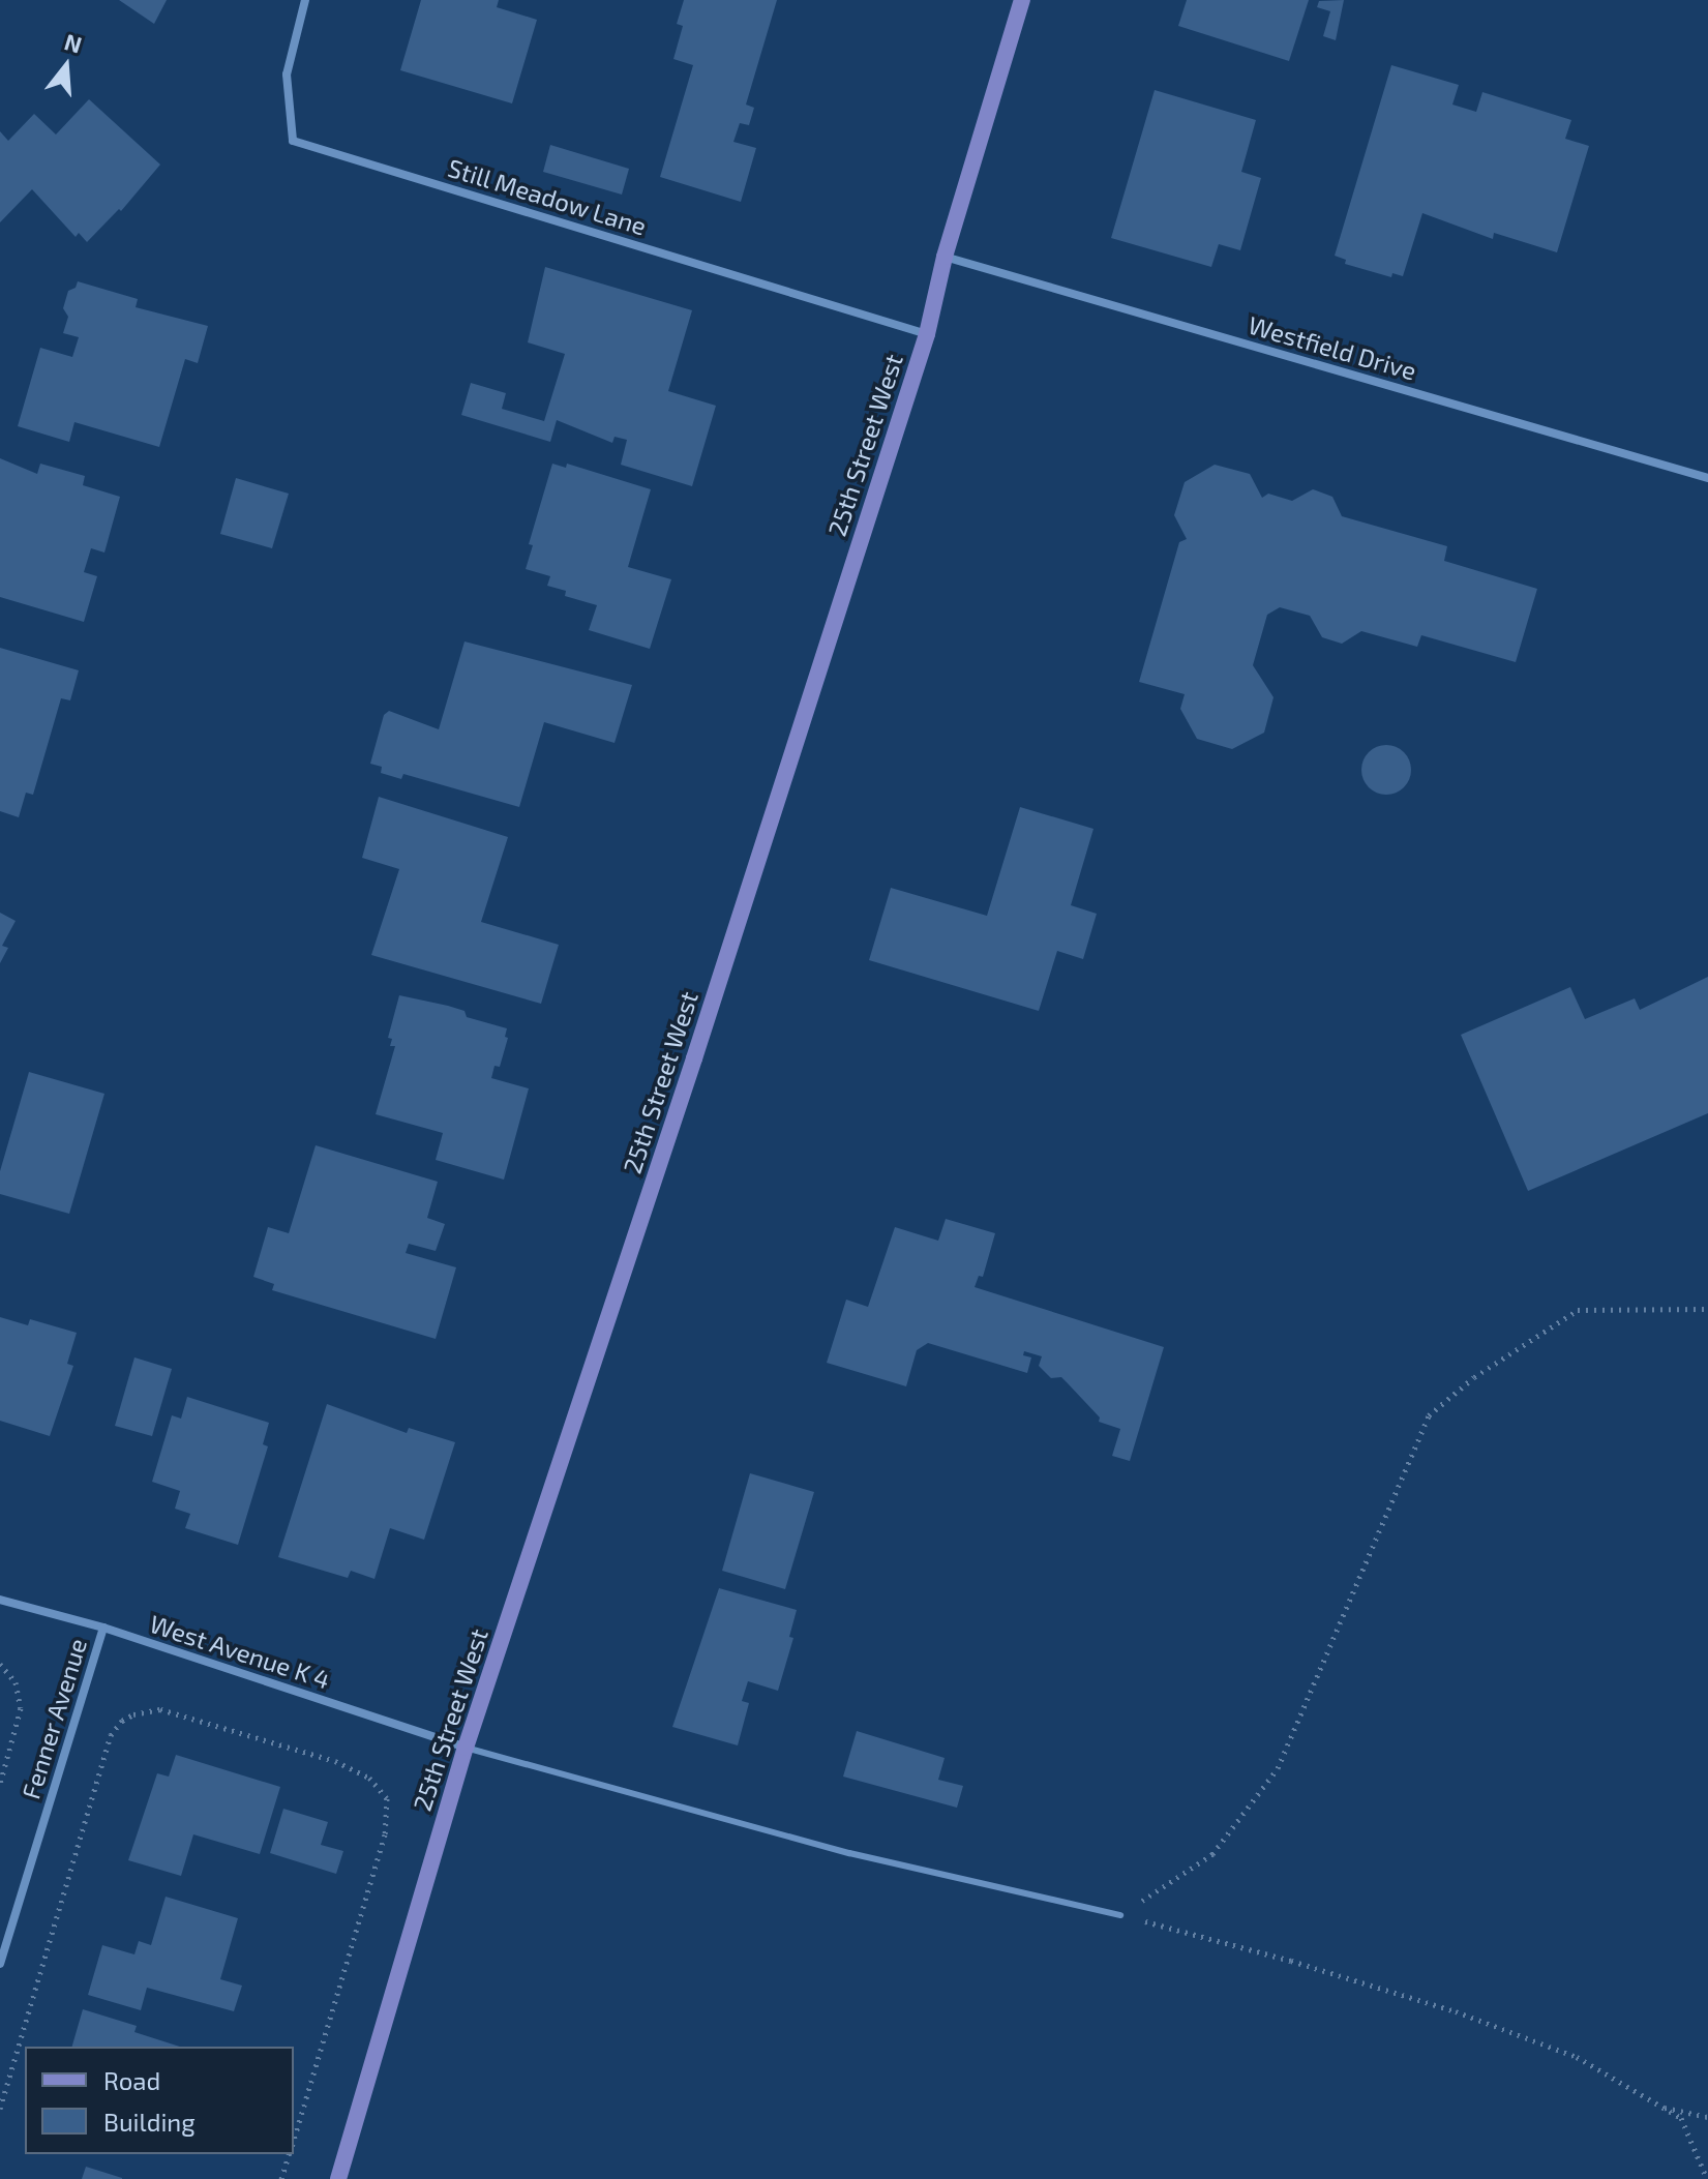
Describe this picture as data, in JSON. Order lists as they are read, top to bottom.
{
  "streets": {
    "street": [
      "Still Meadow Lane",
      "Westfield Drive",
      "25th Street West",
      "West Avenue K 4",
      "Fenner Avenue"
    ]
  },
  "crossings": [
    ["Still Meadow Lane", "25th Street West"],
    ["Westfield Drive", "25th Street West"],
    ["25th Street West", "West Avenue K 4"],
    ["West Avenue K 4", "Fenner Avenue"]
  ],
  "legend": ["Road", "Building"],
  "north": "top"
}
